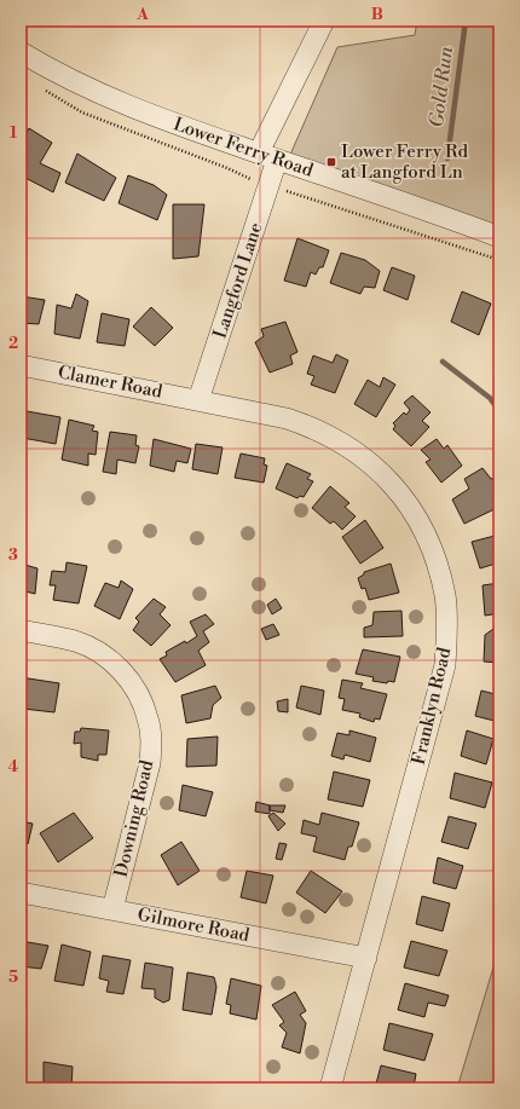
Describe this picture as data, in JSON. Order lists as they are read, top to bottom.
{
  "streets": {
    "street": [
      "Lower Ferry Road",
      "Langford Lane",
      "Clamer Road",
      "Franklyn Road",
      "Downing Road",
      "Gilmore Road"
    ]
  },
  "crossings": [
    ["Lower Ferry Road", "Langford Lane"],
    ["Langford Lane", "Clamer Road"],
    ["Langford Lane", "Franklyn Road"],
    ["Clamer Road", "Franklyn Road"],
    ["Franklyn Road", "Gilmore Road"],
    ["Downing Road", "Gilmore Road"]
  ],
  "water": ["Gold Run"],
  "places": {
    "transit": ["Lower Ferry Rd at Langford Ln"]
  },
  "grid": {
    "columns": ["A", "B"],
    "rows": [
      "1",
      "2",
      "3",
      "4",
      "5"
    ]
  }
}
